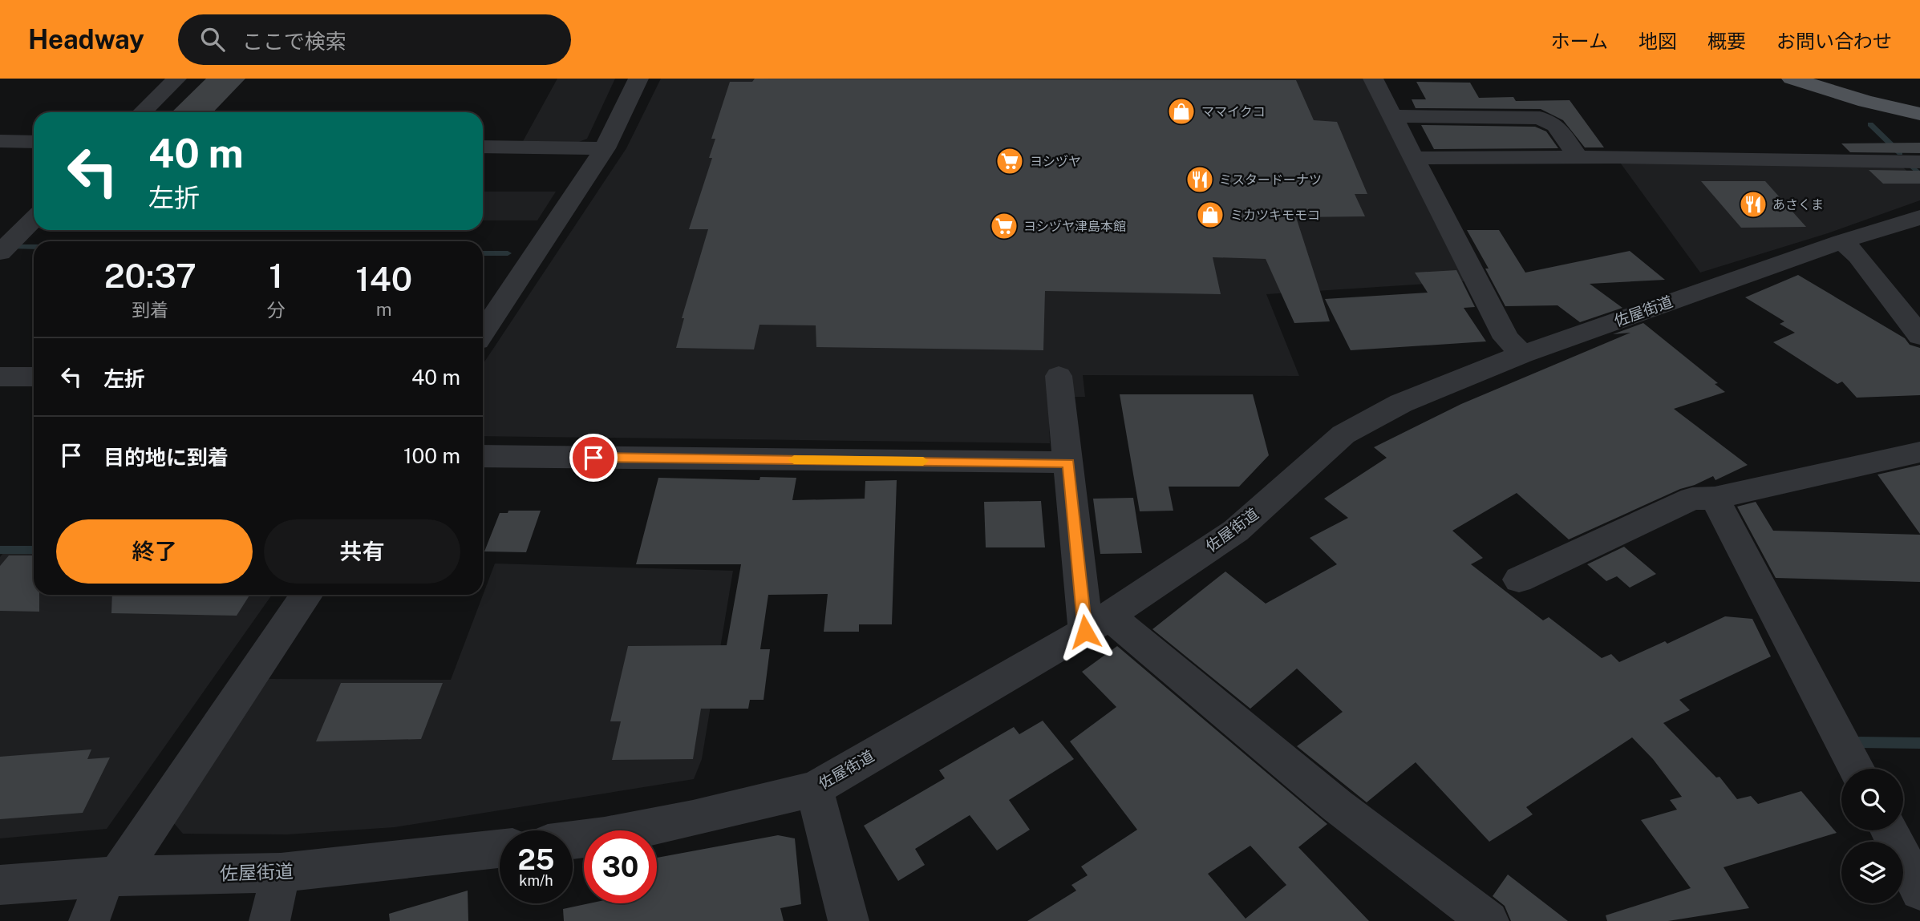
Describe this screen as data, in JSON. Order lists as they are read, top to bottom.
{
  "streets": {
    "street": ["佐屋街道"]
  },
  "places": {
    "shop": ["ママイクコ", "ミカツキモモコ"],
    "supermarket": ["ヨシヅヤ", "ヨシヅヤ津島本館"],
    "restaurant": ["ミスタードーナツ", "あさくま"]
  },
  "page": {
    "header": "Headway",
    "search": "ここで検索",
    "nav": [
      "ホーム",
      "地図",
      "概要",
      "お問い合わせ"
    ],
    "turn": ["40 m", "左折"],
    "eta": [
      "20:37",
      "到着",
      "1",
      "分",
      "140",
      "m"
    ],
    "list": [
      {
        "name": "左折",
        "value": "40 m"
      },
      {
        "name": "目的地に到着",
        "value": "100 m"
      }
    ],
    "buttons": ["終了", "共有"],
    "speed": "25 km/h",
    "limit": "30"
  }
}
